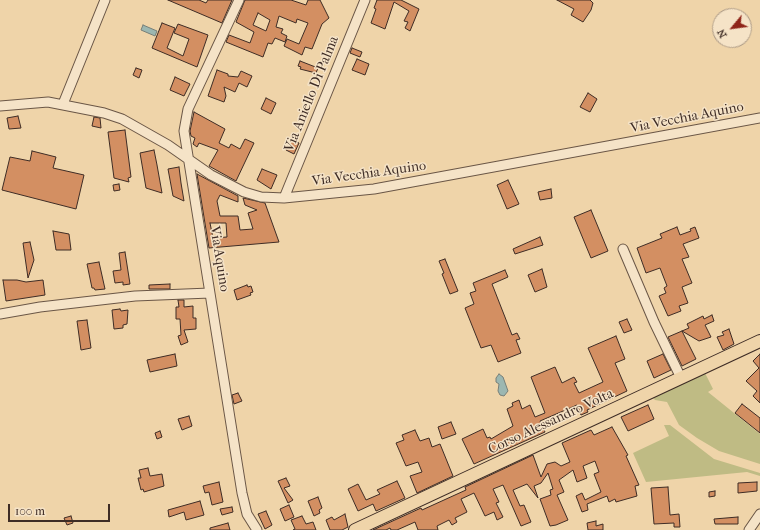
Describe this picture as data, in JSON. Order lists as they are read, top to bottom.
{
  "streets": {
    "main road": ["Corso Alessandro Volta"],
    "street": ["Via Aniello Di Palma", "Via Vecchia Aquino", "Via Aquino"]
  },
  "crossings": [
    ["Via Aniello Di Palma", "Via Vecchia Aquino"],
    ["Via Vecchia Aquino", "Via Aquino"]
  ],
  "scale_bar": "100 m",
  "north": "bottom left"
}
